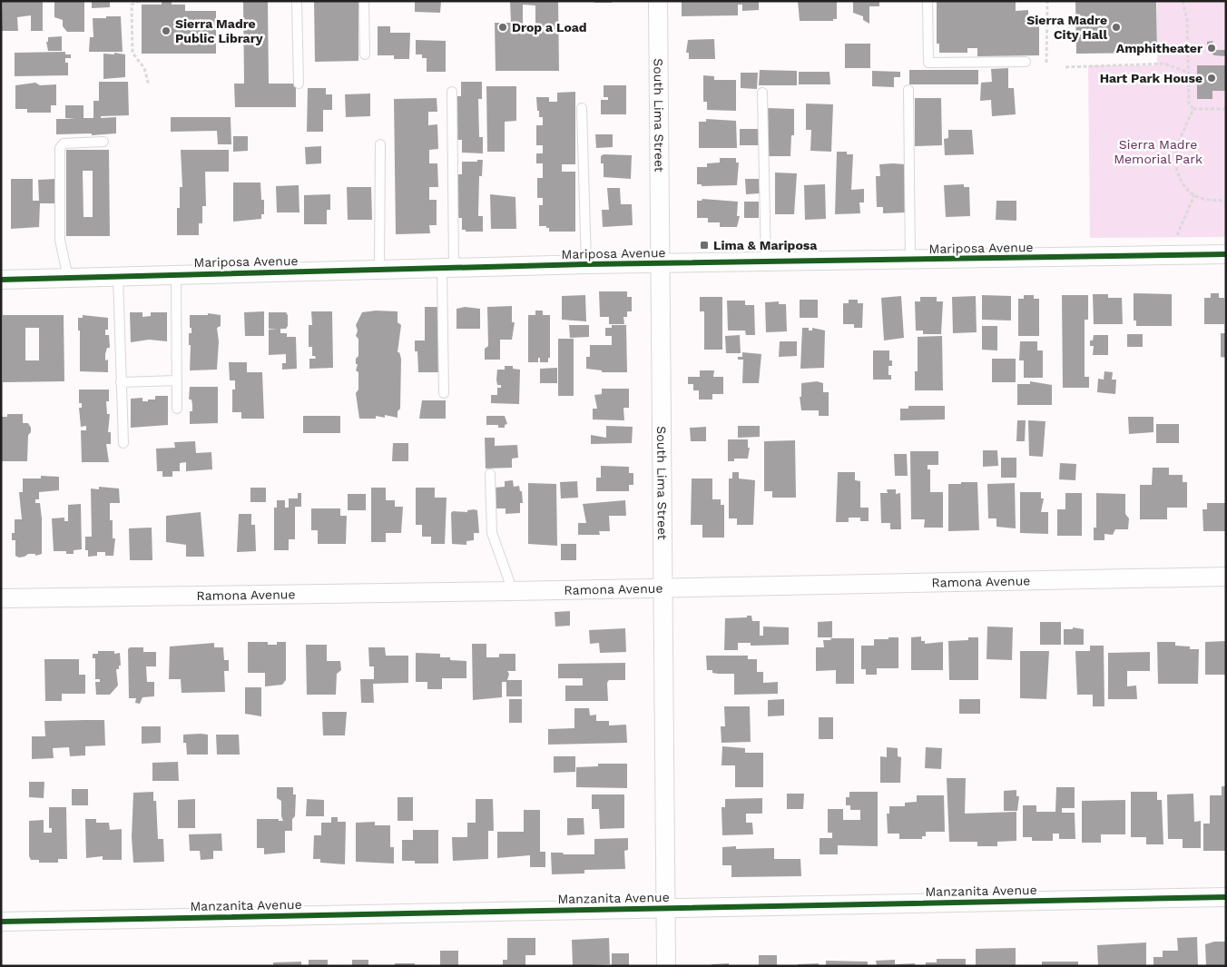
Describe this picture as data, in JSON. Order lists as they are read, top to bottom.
{
  "streets": {
    "street": [
      "South Lima Street",
      "Mariposa Avenue",
      "Ramona Avenue",
      "Manzanita Avenue"
    ]
  },
  "crossings": [
    ["South Lima Street", "Mariposa Avenue"],
    ["South Lima Street", "Ramona Avenue"],
    ["South Lima Street", "Manzanita Avenue"]
  ],
  "parks": ["Sierra Madre Memorial Park"],
  "places": {
    "other": [
      "Drop a Load",
      "Sierra Madre City Hall",
      "Sierra Madre Public Library",
      "Amphitheater",
      "Hart Park House"
    ],
    "transit": ["Lima & Mariposa"]
  }
}
